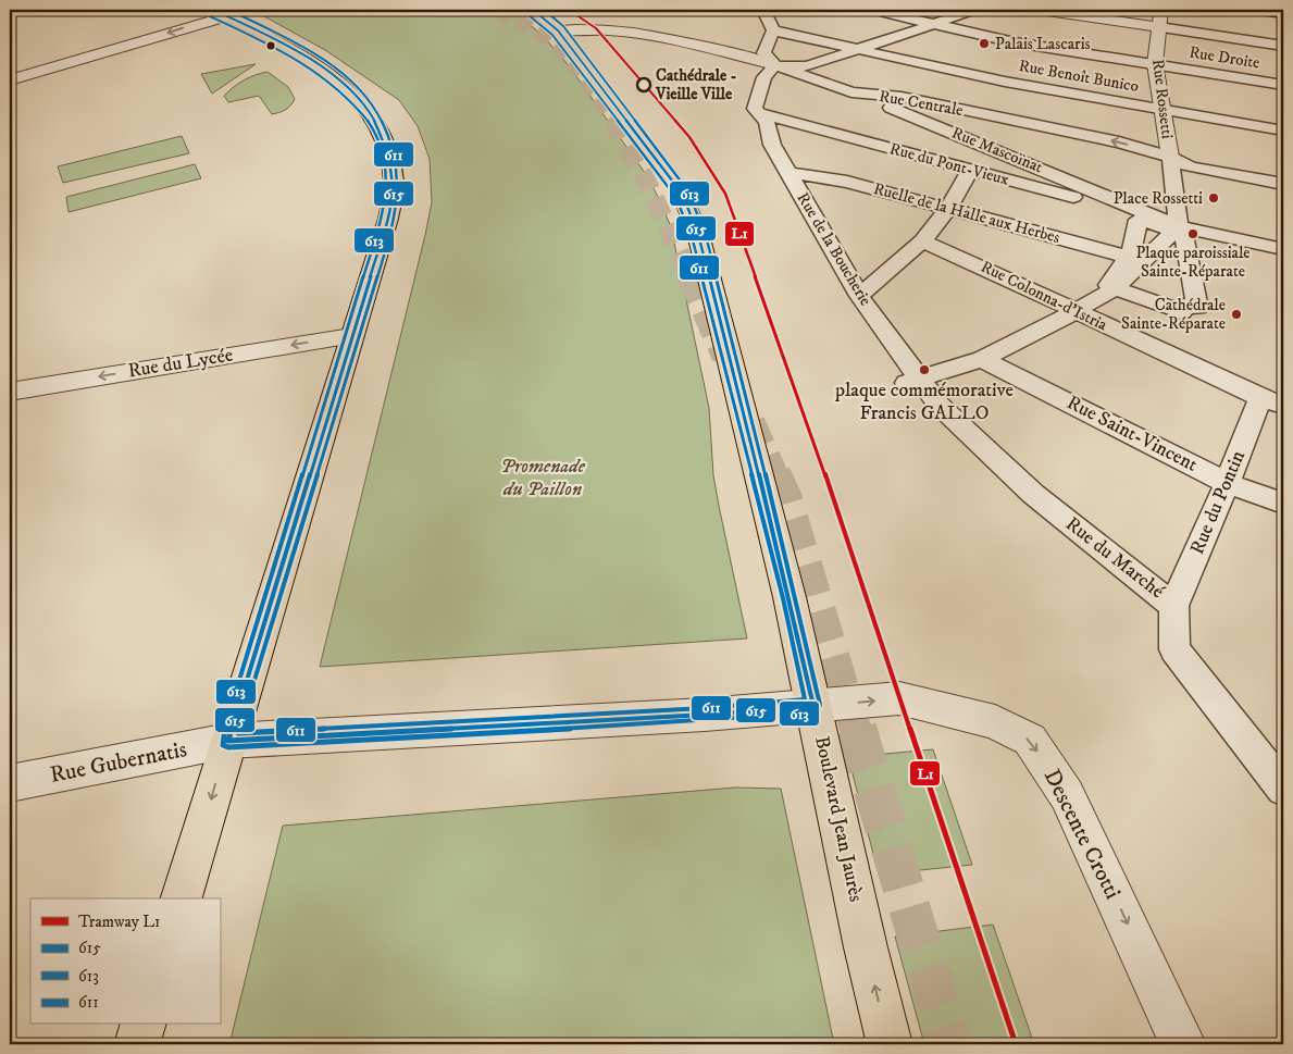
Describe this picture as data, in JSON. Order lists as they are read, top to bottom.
{
  "streets": {
    "main road": ["Boulevard Jean Jaurès"],
    "street": [
      "Rue Droite",
      "Rue Benoît Bunico",
      "Rue Rossetti",
      "Rue Centrale",
      "Rue Mascoïnat",
      "Rue du Pont-Vieux",
      "Ruelle de la Halle aux Herbes",
      "Rue de la Boucherie",
      "Rue Colonna-d'Istria",
      "Rue du Lycée",
      "Rue Saint-Vincent",
      "Rue du Pontin",
      "Rue du Marché",
      "Rue Gubernatis",
      "Descente Crotti"
    ]
  },
  "crossings": [
    ["Rue Droite", "Rue Rossetti"],
    ["Rue Benoît Bunico", "Rue Rossetti"],
    ["Rue Rossetti", "Rue Centrale"],
    ["Rue Centrale", "Rue Mascoïnat"],
    ["Rue Centrale", "Boulevard Jean Jaurès"],
    ["Rue Mascoïnat", "Rue du Pont-Vieux"],
    ["Rue du Pont-Vieux", "Rue de la Boucherie"],
    ["Ruelle de la Halle aux Herbes", "Rue de la Boucherie"],
    ["Rue de la Boucherie", "Rue du Marché"],
    ["Rue Colonna-d'Istria", "Rue du Pontin"],
    ["Rue Saint-Vincent", "Rue du Pontin"],
    ["Rue du Pontin", "Rue du Marché"],
    ["Rue Gubernatis", "Descente Crotti"],
    ["Boulevard Jean Jaurès", "Descente Crotti"]
  ],
  "one_way": ["Rue du Lycée", "Descente Crotti"],
  "parks": ["Promenade du Paillon"],
  "places": [
    "Palais Lascaris",
    "Cathédrale - Vieille Ville",
    "Place Rossetti",
    "Plaque paroissiale Sainte-Réparate",
    "Cathédrale Sainte-Réparate",
    "plaque commémorative Francis GALLO"
  ],
  "lines": [
    "tram line L1",
    "transit line 615",
    "transit line 613",
    "transit line 611"
  ],
  "legend": [
    "Tramway L1",
    "615",
    "613",
    "611"
  ]
}
